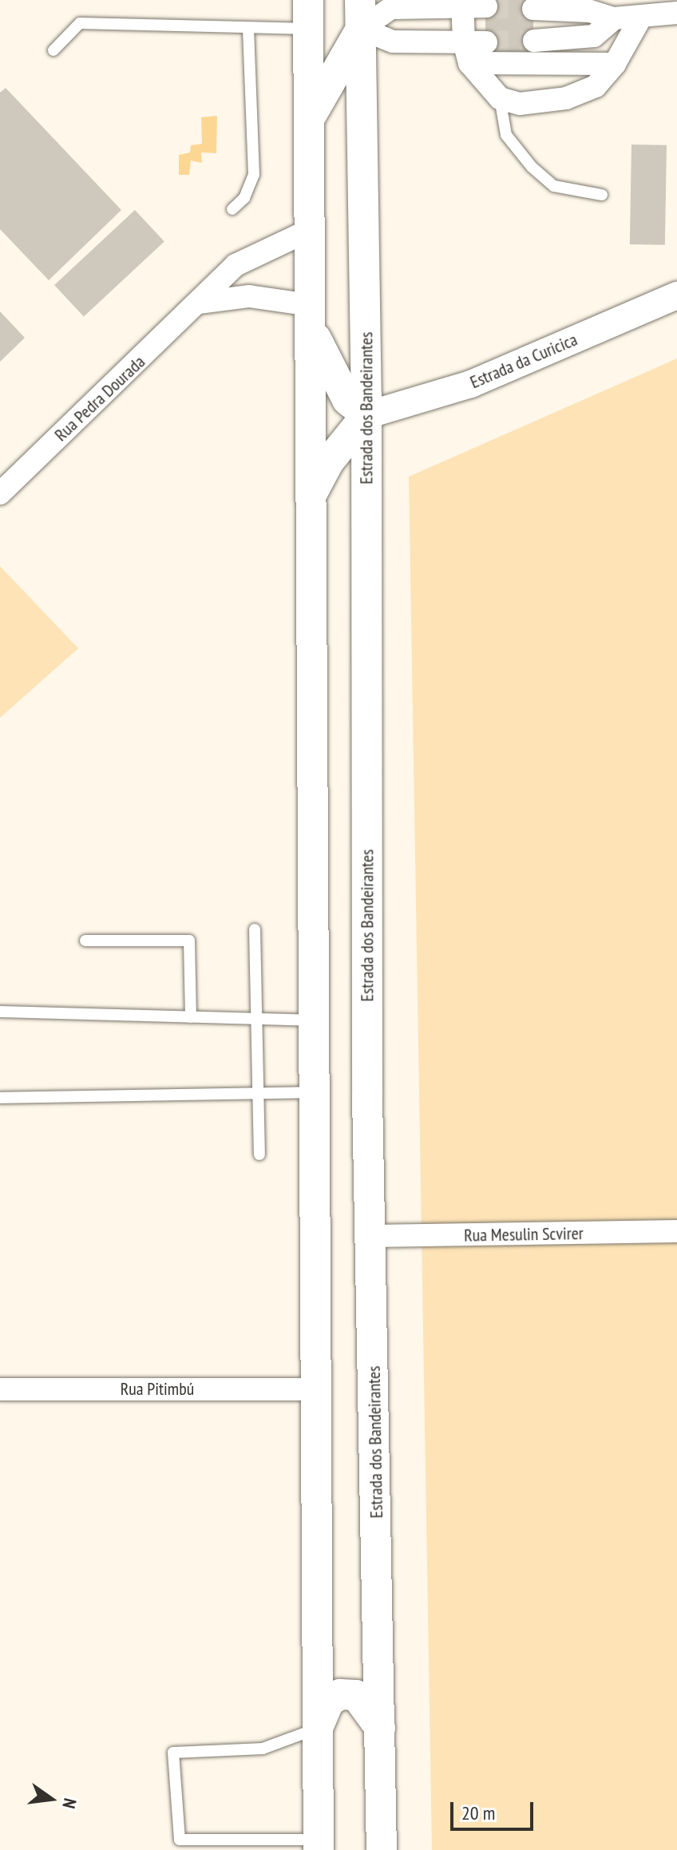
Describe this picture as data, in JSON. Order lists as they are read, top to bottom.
{
  "streets": {
    "main road": ["Estrada dos Bandeirantes"],
    "street": [
      "Estrada da Curicica",
      "Rua Pedra Dourada",
      "Rua Mesulin Scvirer",
      "Rua Pitimbú"
    ]
  },
  "crossings": [
    ["Estrada da Curicica", "Estrada dos Bandeirantes"],
    ["Estrada dos Bandeirantes", "Rua Mesulin Scvirer"]
  ],
  "scale_bar": "20 m",
  "north": "right"
}
